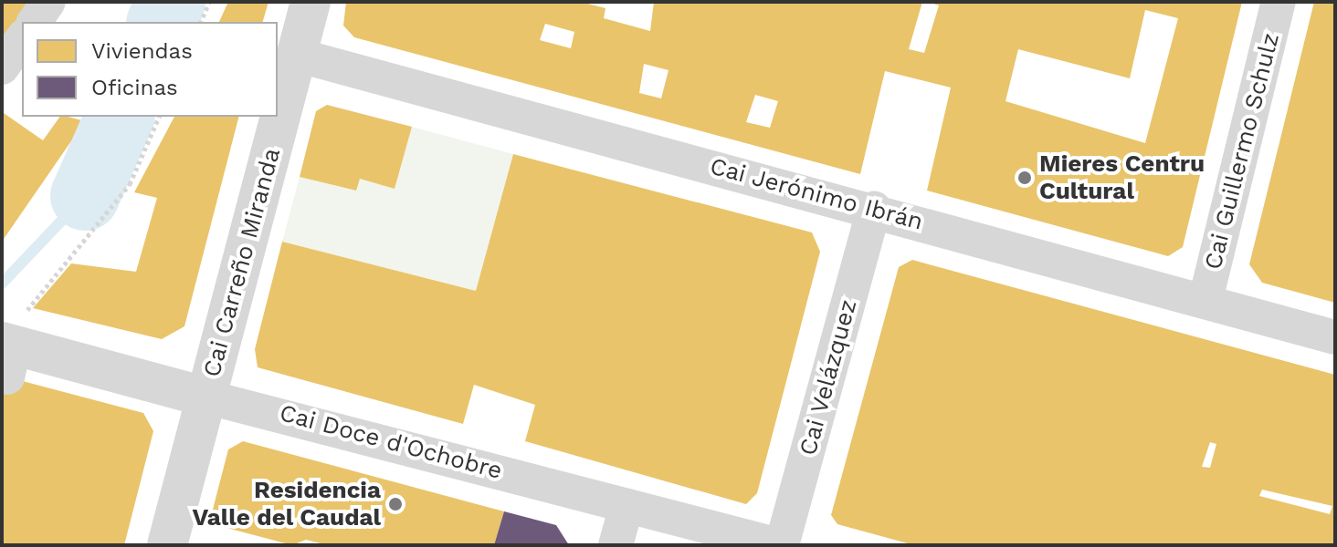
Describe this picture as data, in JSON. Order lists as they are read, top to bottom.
{
  "streets": {
    "street": [
      "Cai Guillermo Schulz",
      "Cai Jerónimo Ibrán",
      "Cai Carreño Miranda",
      "Cai Velázquez",
      "Cai Doce d'Ochobre"
    ]
  },
  "crossings": [
    ["Cai Guillermo Schulz", "Cai Jerónimo Ibrán"],
    ["Cai Jerónimo Ibrán", "Cai Carreño Miranda"],
    ["Cai Jerónimo Ibrán", "Cai Velázquez"],
    ["Cai Carreño Miranda", "Cai Doce d'Ochobre"],
    ["Cai Velázquez", "Cai Doce d'Ochobre"]
  ],
  "places": ["Mieres Centru Cultural", "Residencia Valle del Caudal"],
  "legend": ["Viviendas", "Oficinas"]
}
